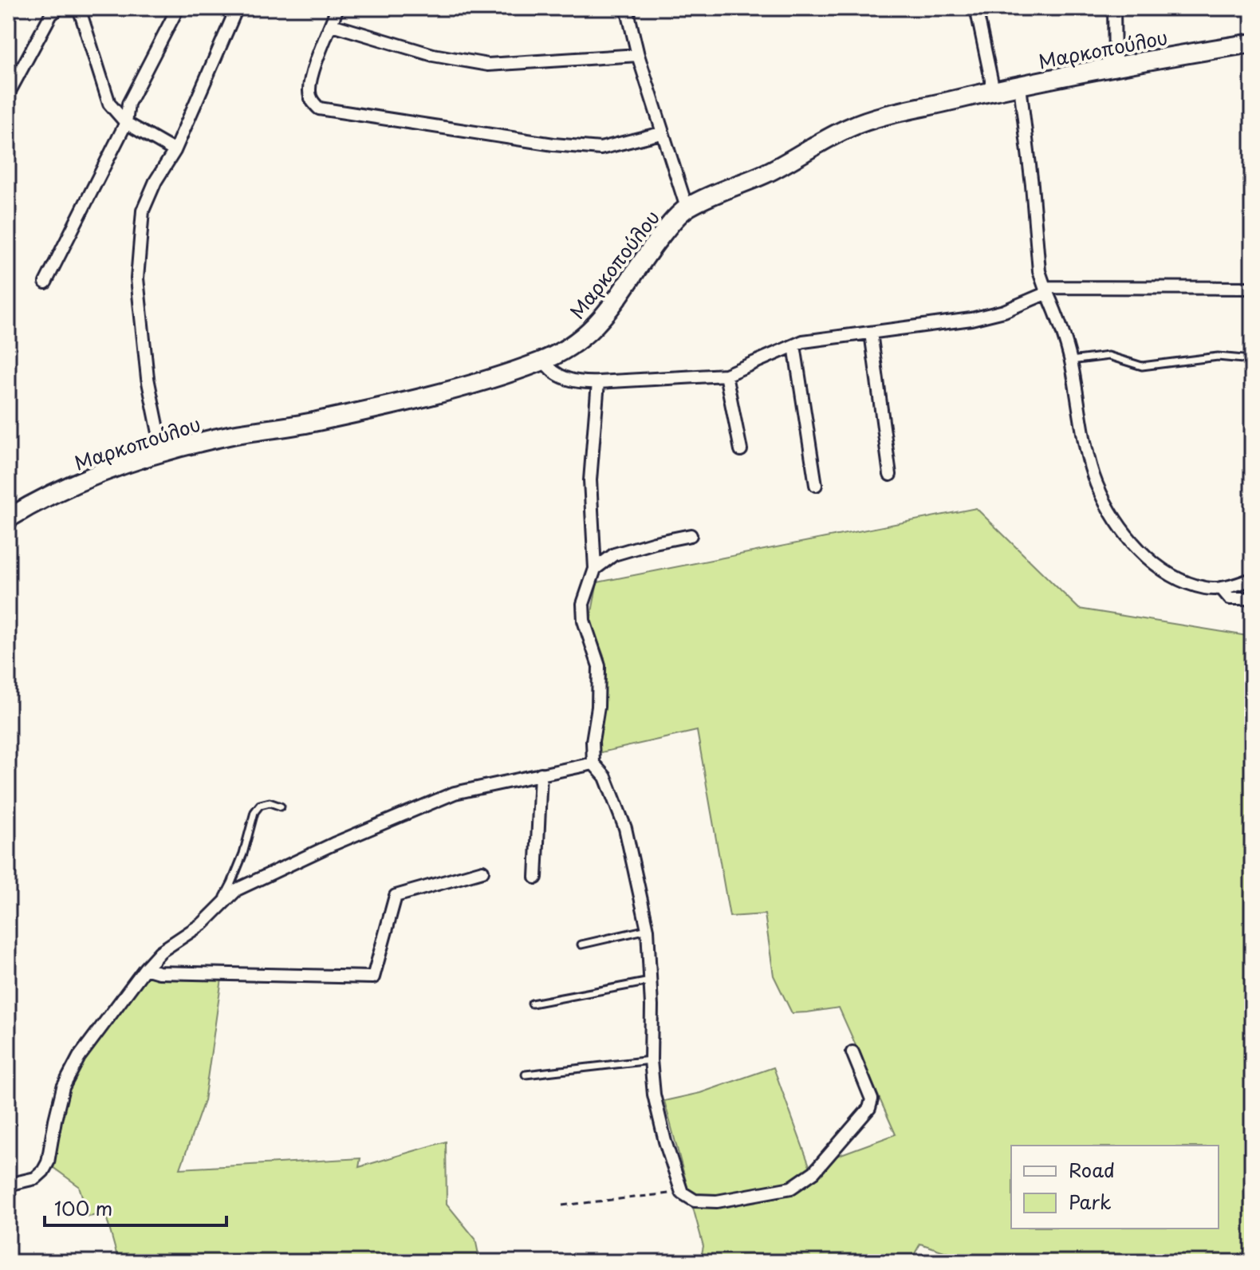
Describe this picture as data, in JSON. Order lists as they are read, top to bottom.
{
  "streets": {
    "street": ["Μαρκοπούλου"]
  },
  "legend": ["Road", "Park"],
  "scale_bar": "100 m"
}
